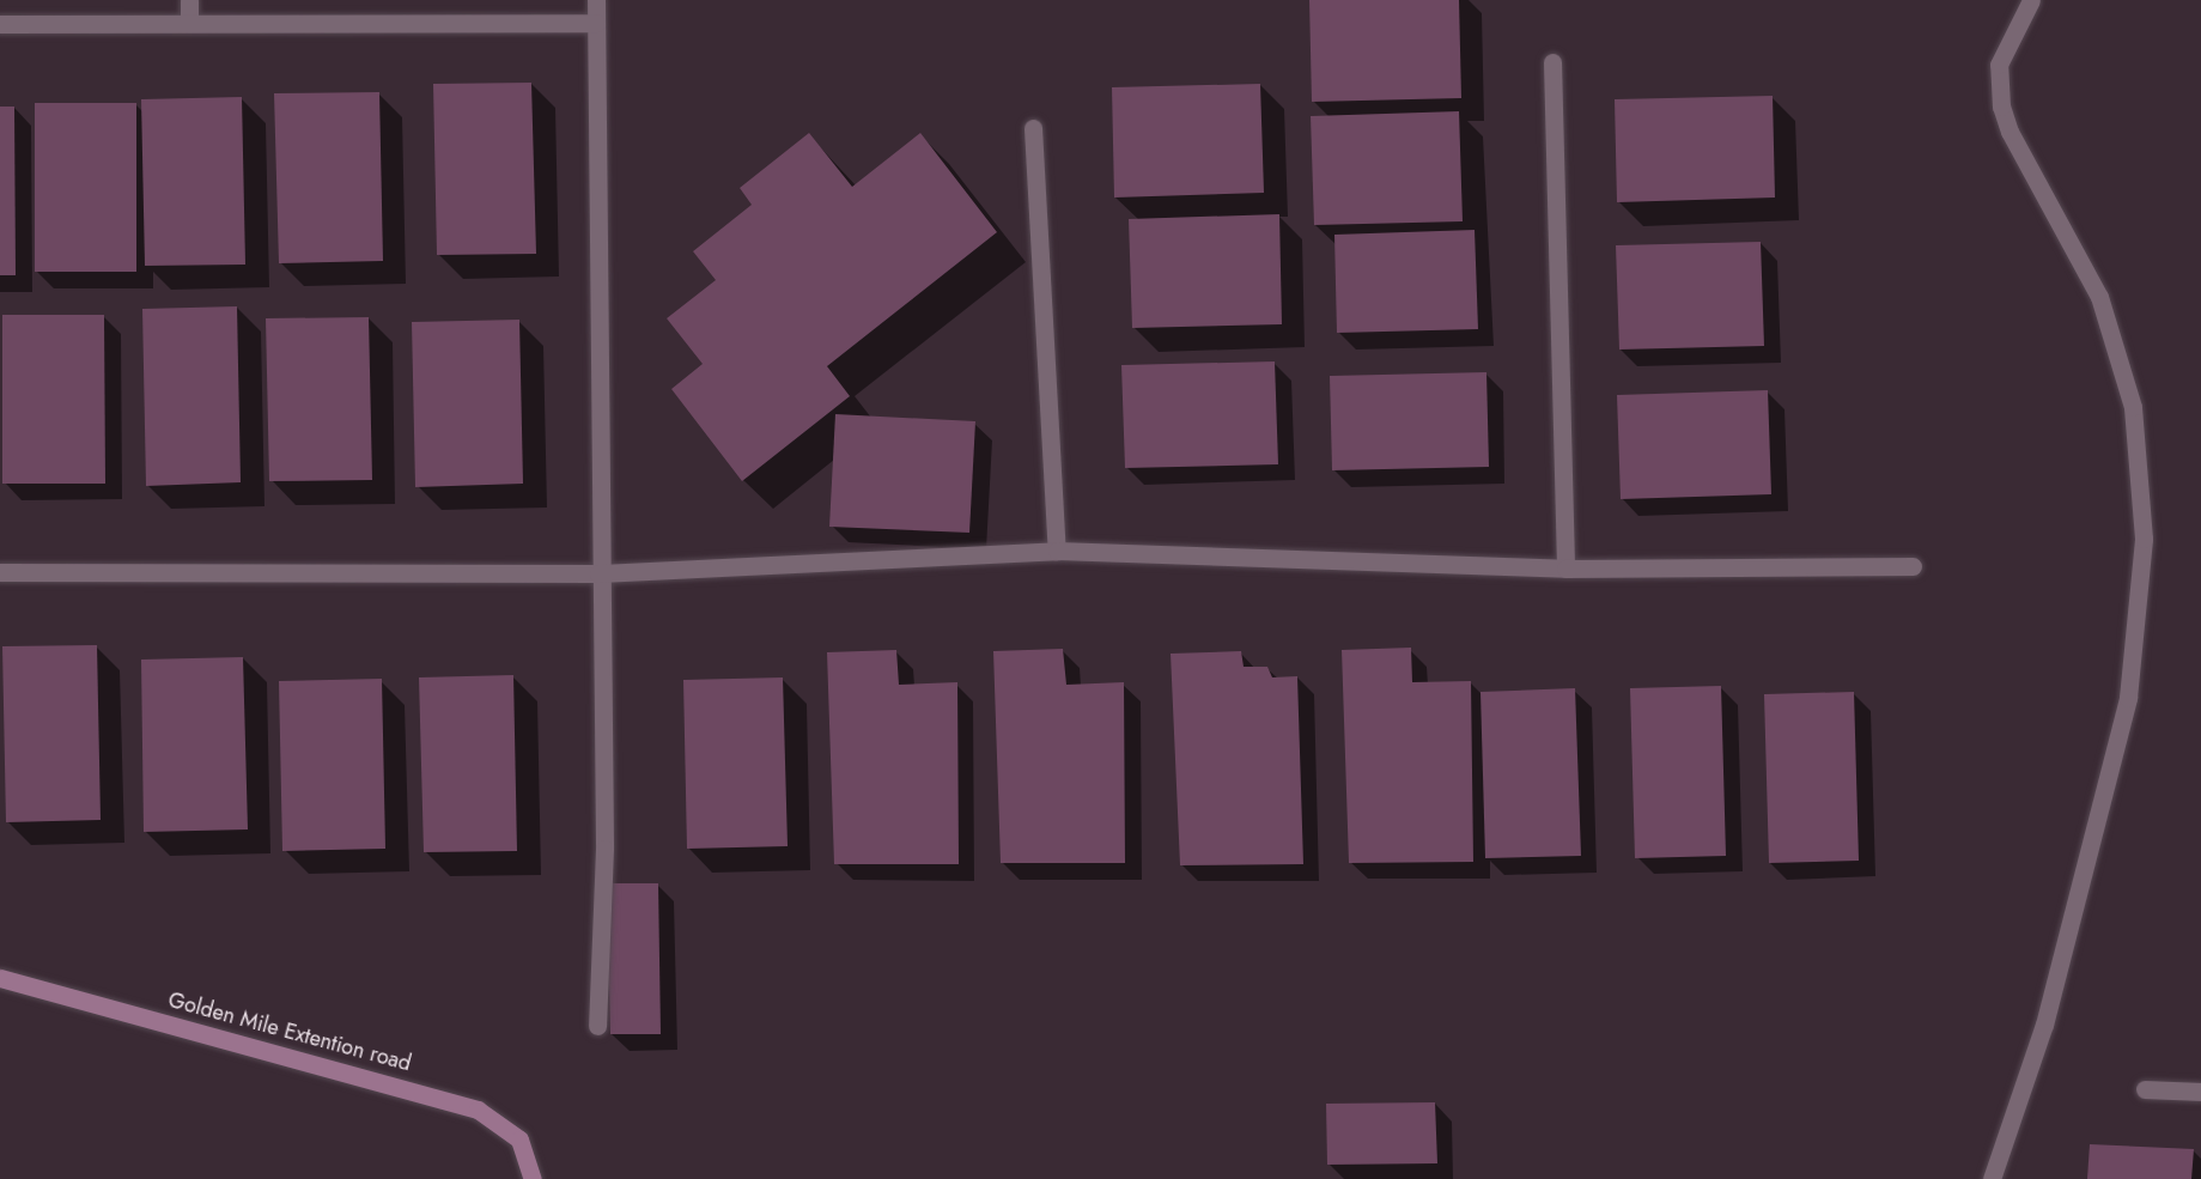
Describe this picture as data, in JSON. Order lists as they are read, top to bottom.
{
  "streets": {
    "street": ["Golden Mile Extention road"]
  }
}
